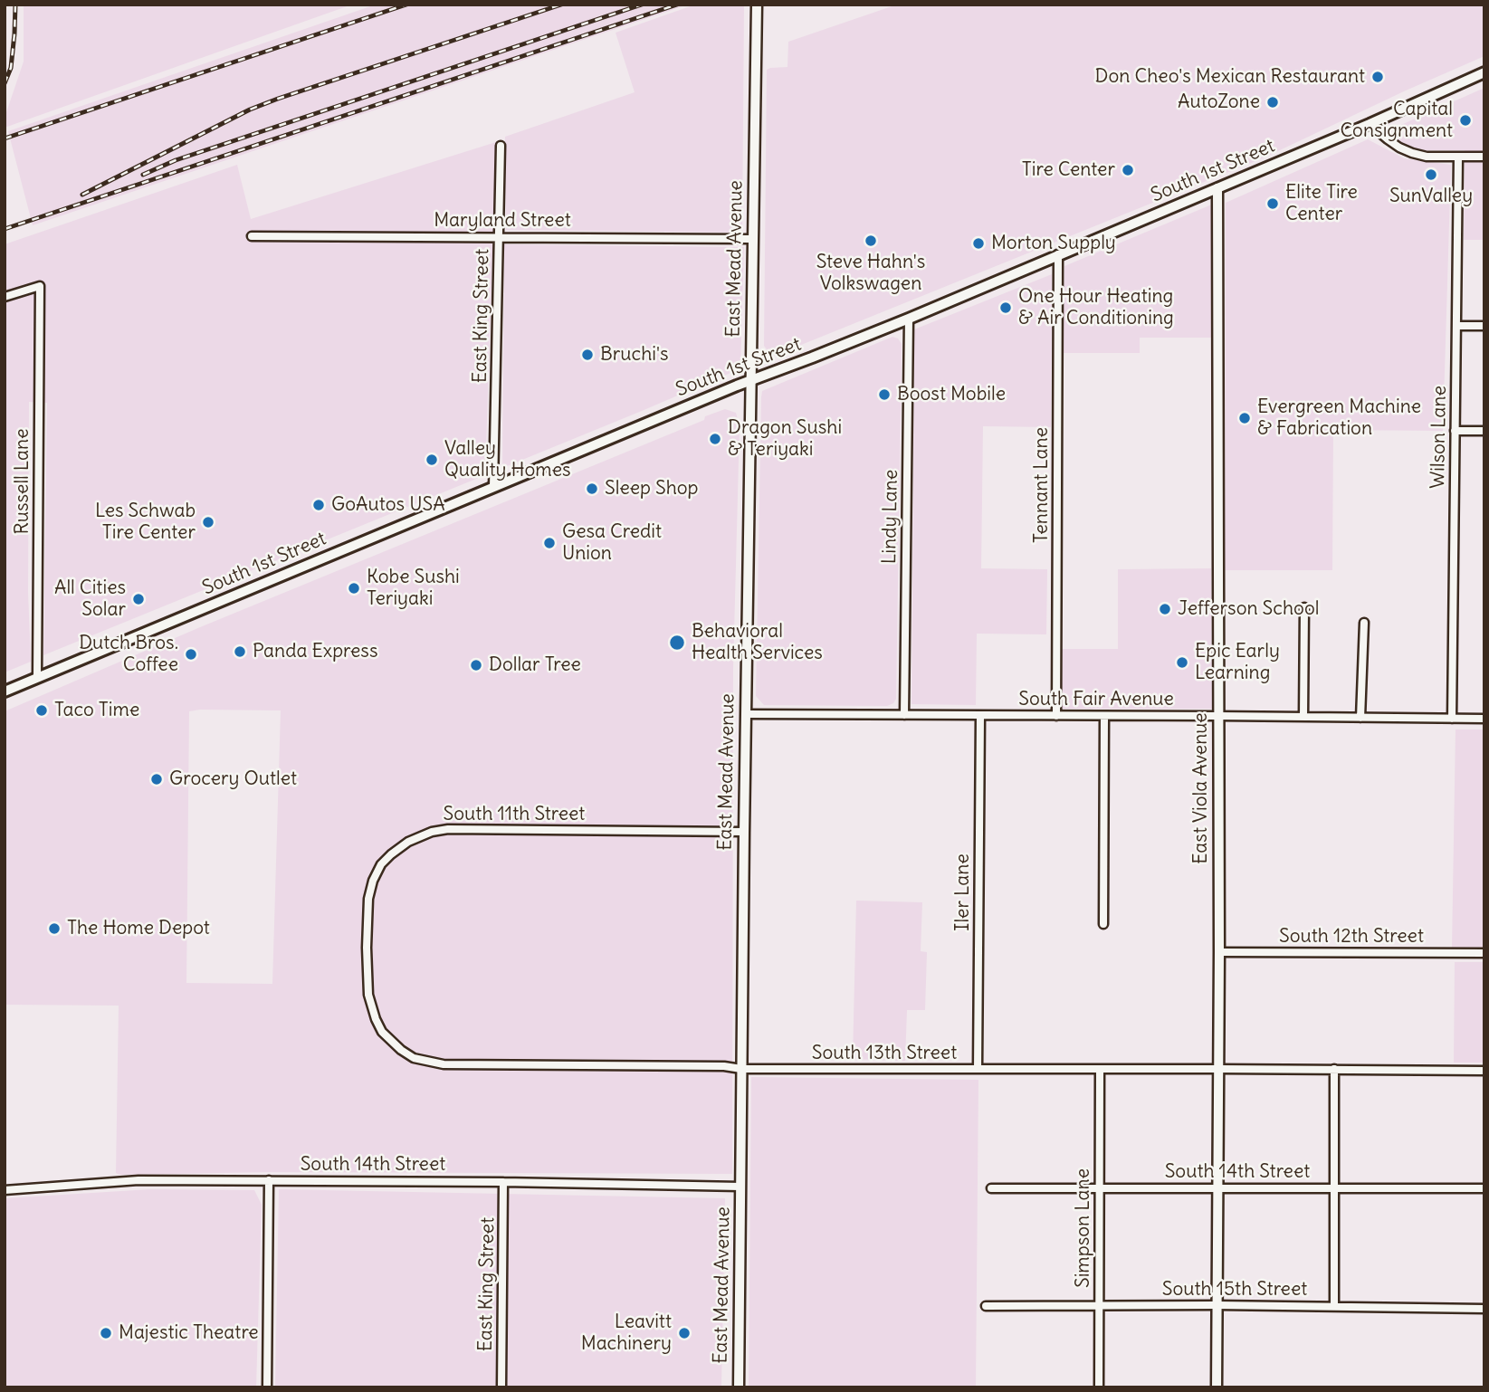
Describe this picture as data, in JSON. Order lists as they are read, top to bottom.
{
  "streets": {
    "main road": ["South 1st Street"],
    "street": [
      "Maryland Street",
      "East Mead Avenue",
      "East King Street",
      "Wilson Lane",
      "Russell Lane",
      "Tennant Lane",
      "Lindy Lane",
      "South Fair Avenue",
      "East Viola Avenue",
      "South 11th Street",
      "Iler Lane",
      "South 12th Street",
      "South 13th Street",
      "South 14th Street",
      "Simpson Lane",
      "South 15th Street"
    ]
  },
  "crossings": [
    ["South 1st Street", "East Mead Avenue"],
    ["South 1st Street", "East King Street"],
    ["South 1st Street", "Russell Lane"],
    ["South 1st Street", "Tennant Lane"],
    ["South 1st Street", "Lindy Lane"],
    ["South 1st Street", "East Viola Avenue"],
    ["Maryland Street", "East Mead Avenue"],
    ["Maryland Street", "East King Street"],
    ["East Mead Avenue", "South Fair Avenue"],
    ["East Mead Avenue", "South 11th Street"],
    ["East Mead Avenue", "South 13th Street"],
    ["East Mead Avenue", "South 14th Street"],
    ["East King Street", "South 14th Street"],
    ["Wilson Lane", "South Fair Avenue"],
    ["Tennant Lane", "South Fair Avenue"],
    ["Lindy Lane", "South Fair Avenue"],
    ["South Fair Avenue", "East Viola Avenue"],
    ["South Fair Avenue", "Iler Lane"],
    ["East Viola Avenue", "South 12th Street"],
    ["East Viola Avenue", "South 13th Street"],
    ["East Viola Avenue", "South 14th Street"],
    ["East Viola Avenue", "South 15th Street"],
    ["South 11th Street", "South 13th Street"],
    ["Iler Lane", "South 13th Street"],
    ["South 13th Street", "Simpson Lane"],
    ["South 14th Street", "Simpson Lane"],
    ["Simpson Lane", "South 15th Street"]
  ],
  "places": [
    "Don Cheo's Mexican Restaurant",
    "AutoZone",
    "Capital Consignment",
    "Tire Center",
    "SunValley",
    "Elite Tire Center",
    "Steve Hahn's Volkswagen",
    "Morton Supply",
    "One Hour Heating & Air Conditioning",
    "Bruchi's",
    "Boost Mobile",
    "Evergreen Machine & Fabrication",
    "Dragon Sushi & Teriyaki",
    "Valley Quality Homes",
    "Sleep Shop",
    "GoAutos USA",
    "Les Schwab Tire Center",
    "Gesa Credit Union",
    "Kobe Sushi Teriyaki",
    "All Cities Solar",
    "Jefferson School",
    "Behavioral Health Services",
    "Panda Express",
    "Dutch Bros. Coffee",
    "Epic Early Learning",
    "Dollar Tree",
    "Taco Time",
    "Grocery Outlet",
    "The Home Depot",
    "Majestic Theatre",
    "Leavitt Machinery"
  ]
}
